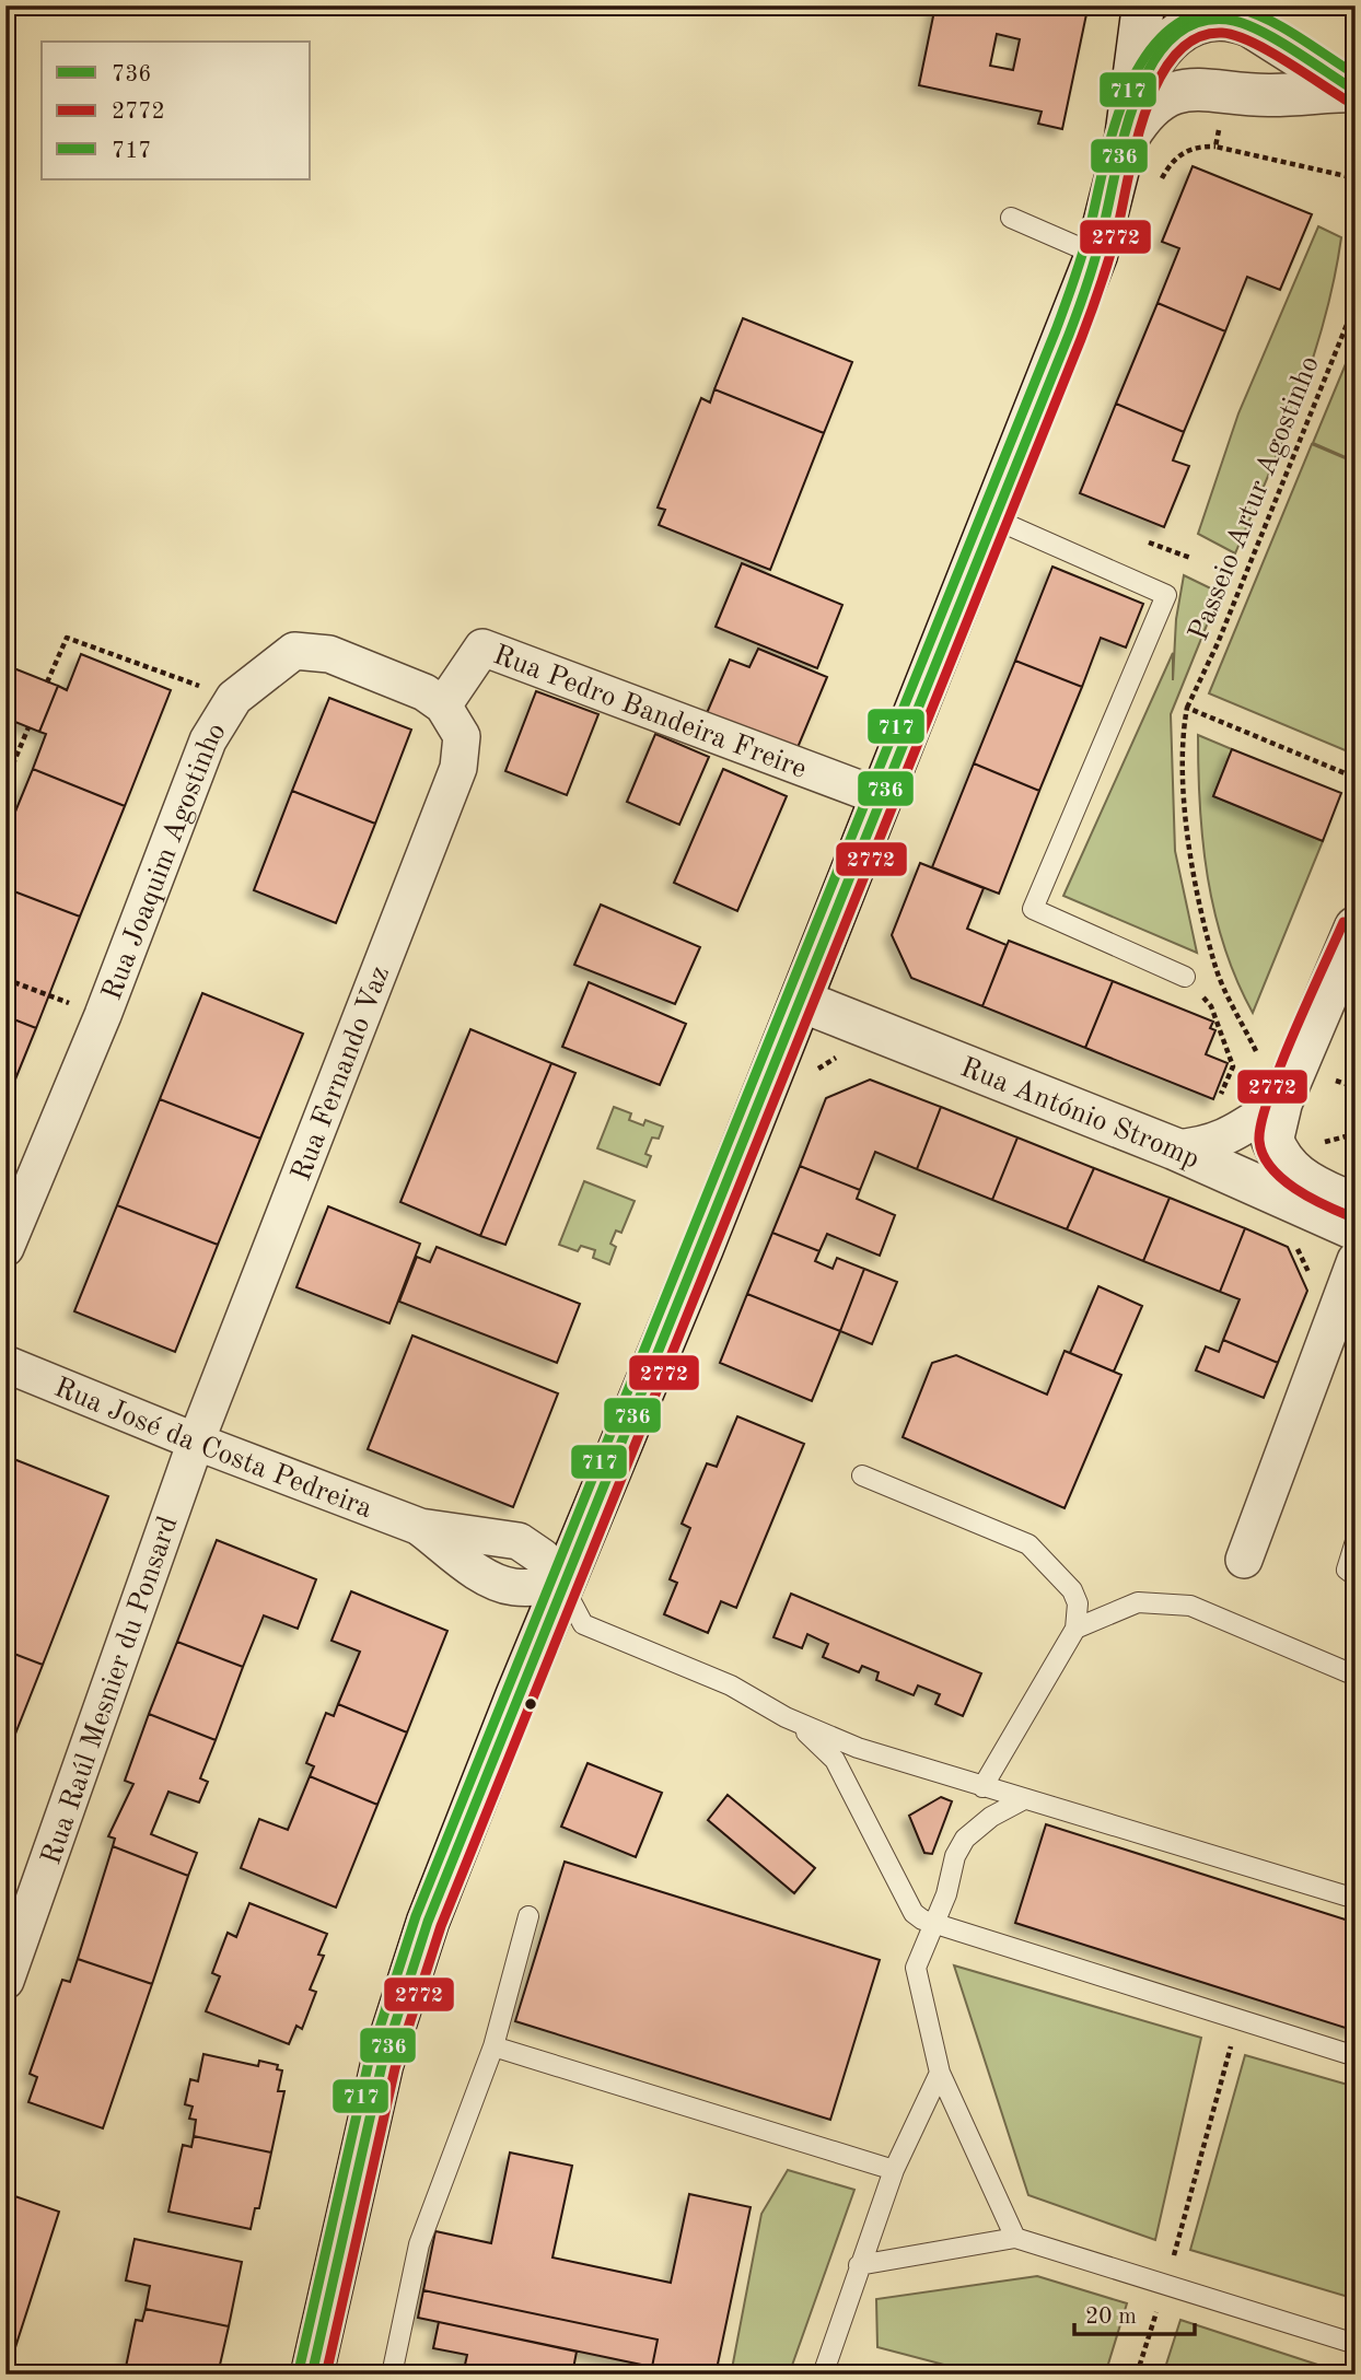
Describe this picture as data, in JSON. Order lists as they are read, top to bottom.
{
  "streets": {
    "main road": ["Rua António Stromp"],
    "street": [
      "Rua Pedro Bandeira Freire",
      "Rua Joaquim Agostinho",
      "Rua Fernando Vaz",
      "Rua José da Costa Pedreira",
      "Rua Raúl Mesnier du Ponsard"
    ],
    "path": ["Passeio Artur Agostinho"]
  },
  "crossings": [
    ["Rua Pedro Bandeira Freire", "Rua Joaquim Agostinho"],
    ["Rua Pedro Bandeira Freire", "Rua Fernando Vaz"],
    ["Rua Joaquim Agostinho", "Rua Fernando Vaz"],
    ["Rua Fernando Vaz", "Rua José da Costa Pedreira"],
    ["Rua Fernando Vaz", "Rua Raúl Mesnier du Ponsard"],
    ["Rua José da Costa Pedreira", "Rua Raúl Mesnier du Ponsard"]
  ],
  "lines": ["transit line 717", "transit line 736", "transit line 2772"],
  "legend": ["736", "2772", "717"],
  "scale_bar": "20 m"
}
